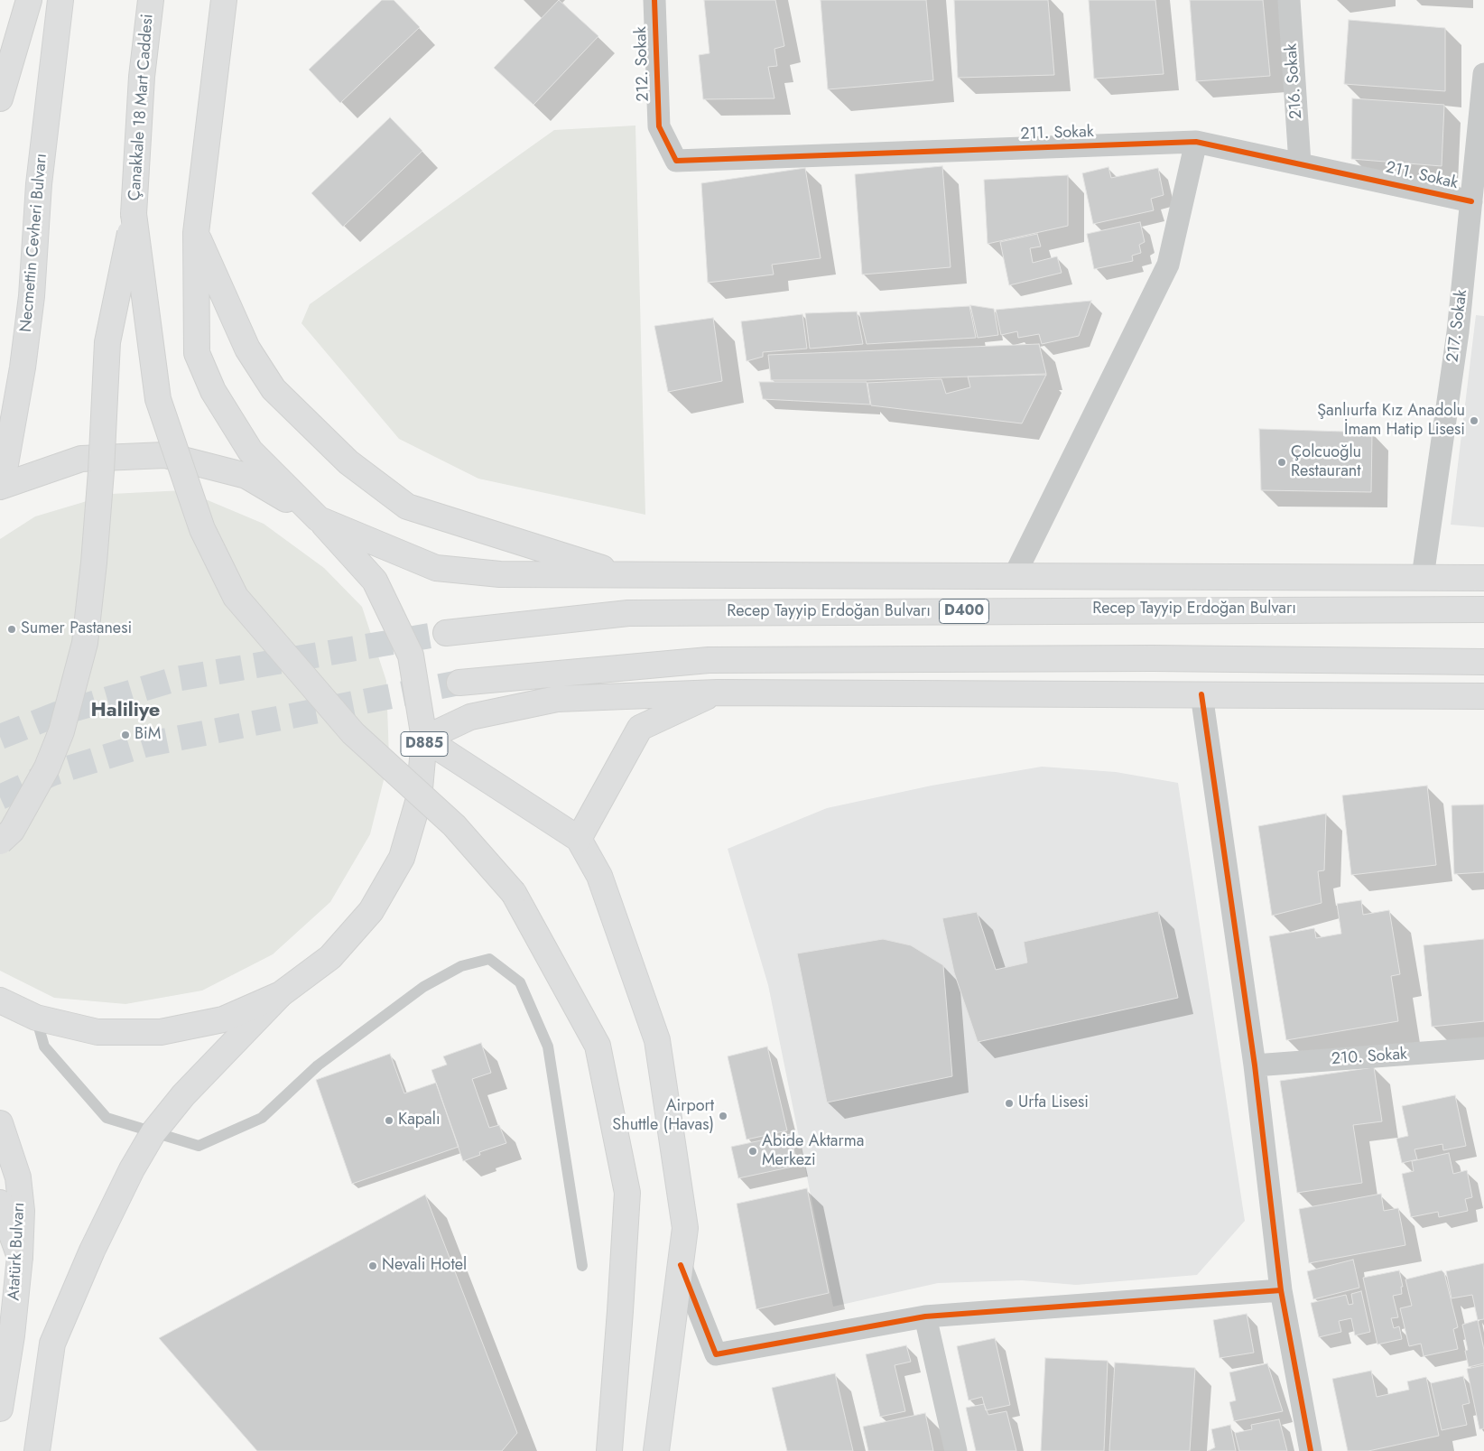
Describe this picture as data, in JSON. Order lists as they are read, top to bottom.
{
  "streets": {
    "main road": [
      "Çanakkale 18 Mart Caddesi",
      "Necmettin Cevheri Bulvarı",
      "Recep Tayyip Erdoğan Bulvarı",
      "D400",
      "D885",
      "Atatürk Bulvarı"
    ],
    "street": [
      "212. Sokak",
      "216. Sokak",
      "211. Sokak",
      "217. Sokak",
      "210. Sokak"
    ]
  },
  "crossings": [
    ["212. Sokak", "211. Sokak"],
    ["216. Sokak", "211. Sokak"],
    ["211. Sokak", "217. Sokak"],
    ["Necmettin Cevheri Bulvarı", "D885"]
  ],
  "districts": ["Haliliye"],
  "places": [
    "Şanlıurfa Kız Anadolu İmam Hatip Lisesi",
    "Çolcuoğlu Restaurant",
    "Sumer Pastanesi",
    "BiM",
    "Urfa Lisesi",
    "Airport Shuttle (Havas)",
    "Kapalı",
    "Abide Aktarma Merkezi",
    "Nevali Hotel"
  ]
}
